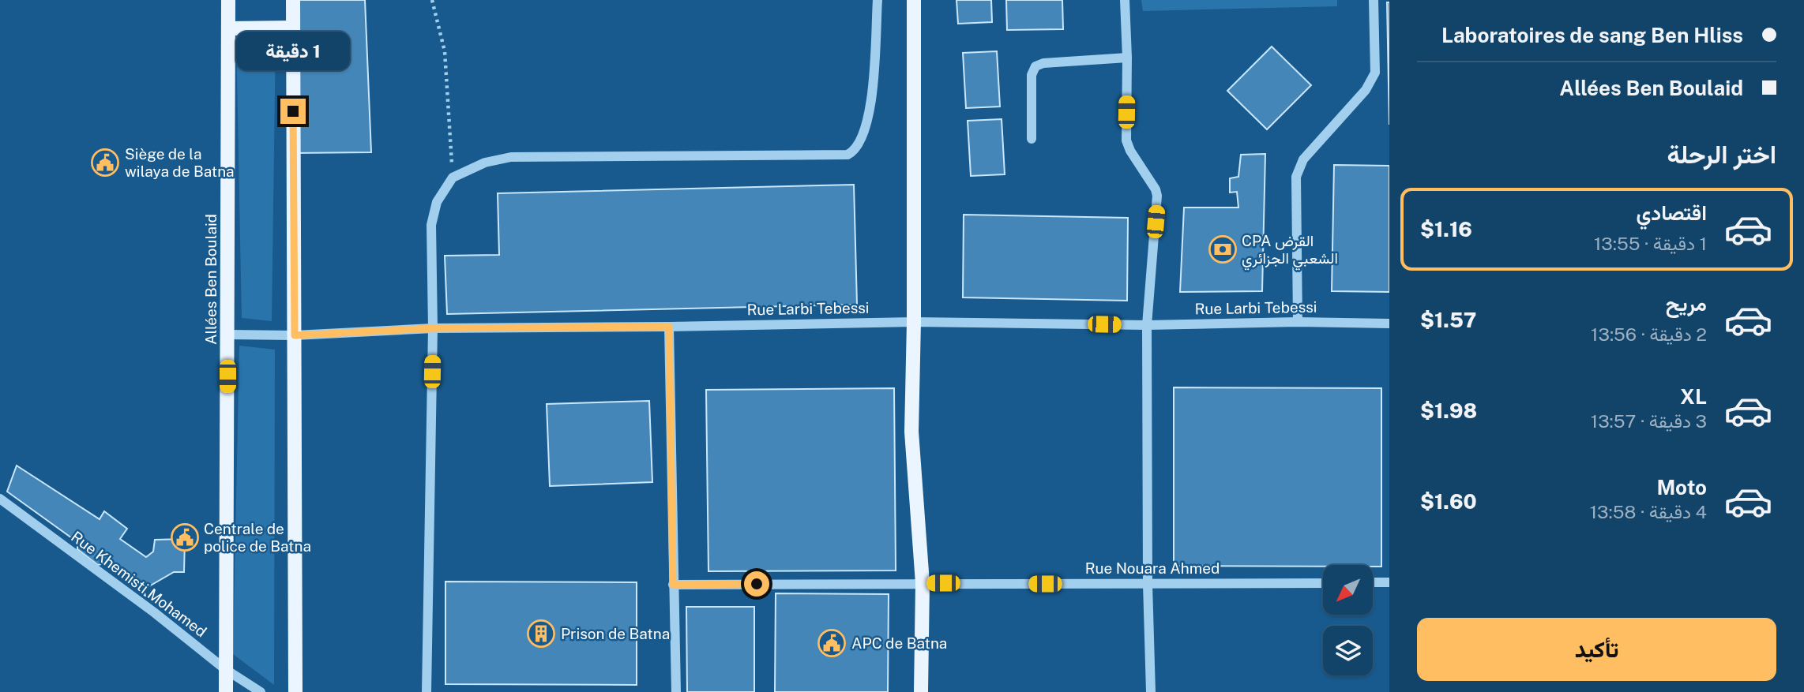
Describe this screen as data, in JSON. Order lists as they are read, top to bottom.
{
  "streets": {
    "main road": ["Allées Ben Boulaid"],
    "street": ["Rue Larbi Tebessi", "Rue Nouara Ahmed", "Rue Khemisti Mohamed"]
  },
  "crossings": [
    ["Allées Ben Boulaid", "Rue Larbi Tebessi"],
    ["Allées Ben Boulaid", "Rue Khemisti Mohamed"]
  ],
  "places": {
    "public building": ["Siège de la wilaya de Batna", "Centrale de police de Batna", "APC de Batna"],
    "bank": ["CPA القرض الشعبي الجزائري"],
    "building": ["Prison de Batna"]
  },
  "north": "bottom left",
  "page": {
    "banner": ["Laboratoires de sang Ben Hliss", "Allées Ben Boulaid"],
    "bubble": "1 دقيقة",
    "heading": "اختر الرحلة",
    "list": [
      {
        "name": "اقتصادي",
        "note": "1 دقيقة · 13:55",
        "value": "$1.16"
      },
      {
        "name": "مريح",
        "note": "2 دقيقة · 13:56",
        "value": "$1.57"
      },
      {
        "name": "XL",
        "note": "3 دقيقة · 13:57",
        "value": "$1.98"
      },
      {
        "name": "Moto",
        "note": "4 دقيقة · 13:58",
        "value": "$1.60"
      }
    ],
    "buttons": "تأكيد"
  }
}
